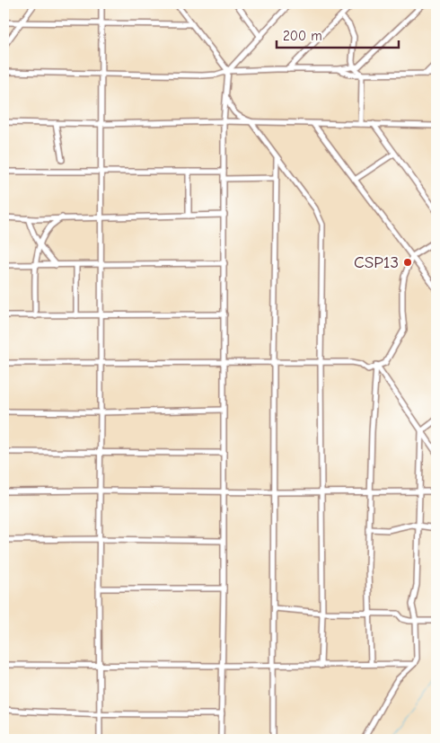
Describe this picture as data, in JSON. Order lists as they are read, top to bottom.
{
  "places": ["CSP13"],
  "scale_bar": "200 m"
}
